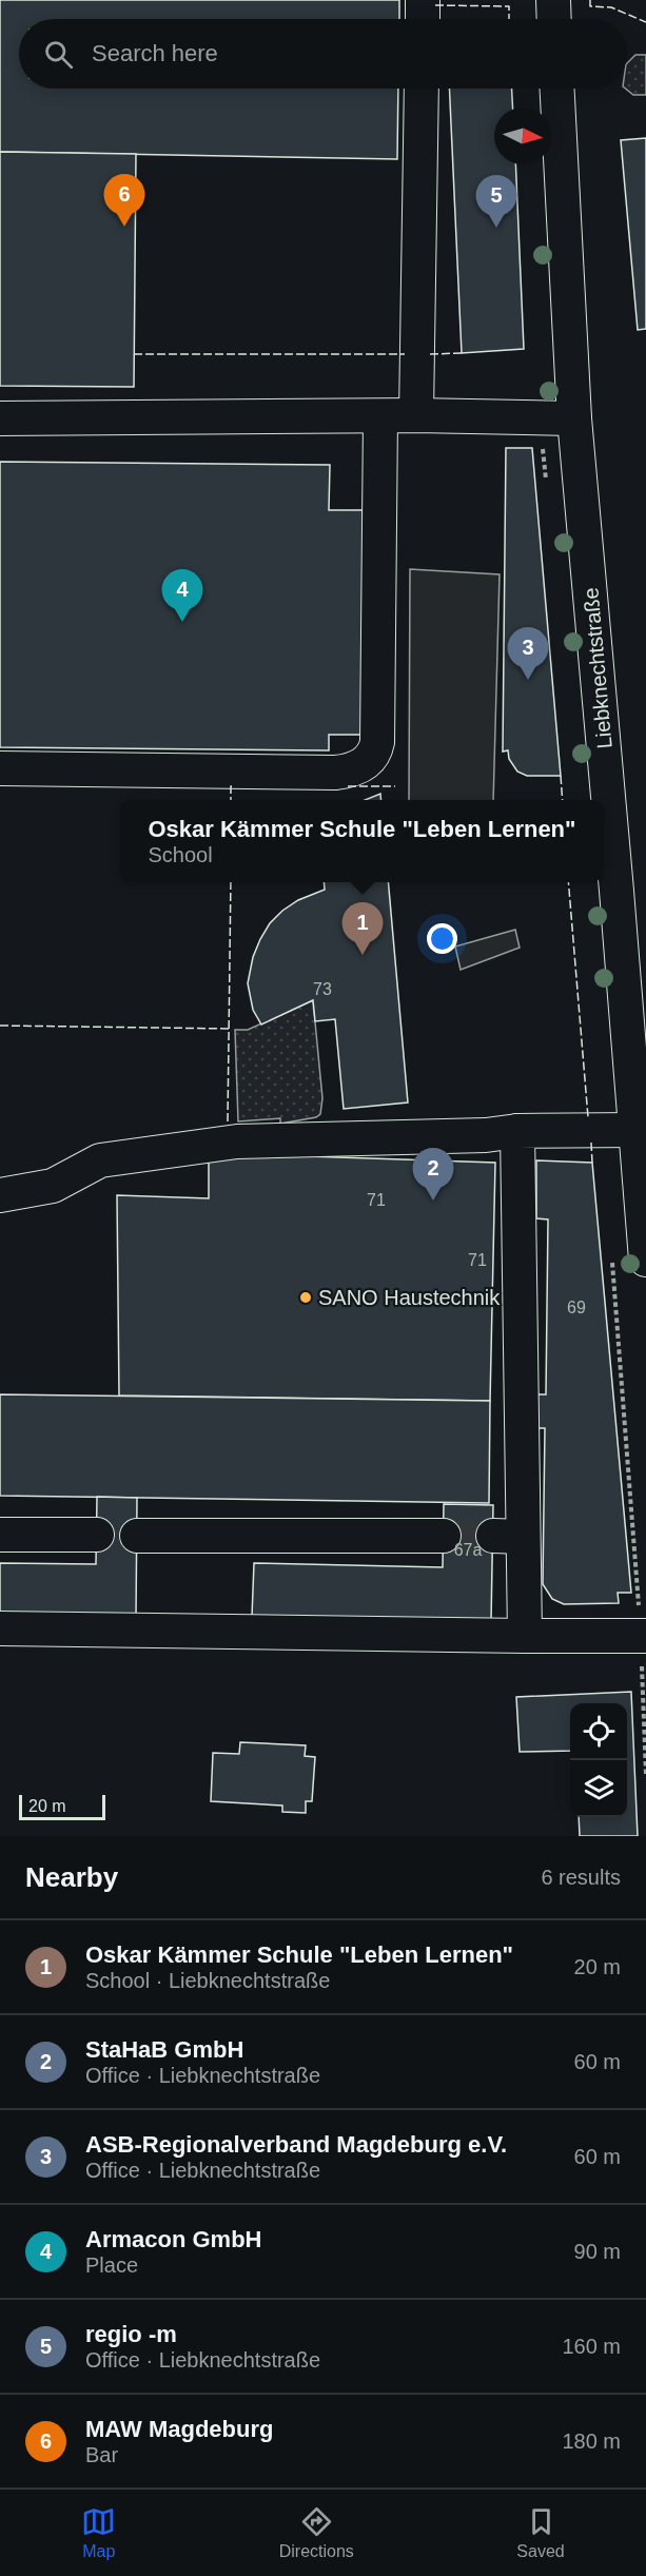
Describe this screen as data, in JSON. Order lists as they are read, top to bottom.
{
  "streets": {
    "street": ["Liebknechtstraße"]
  },
  "places": ["SANO Haustechnik"],
  "house_numbers": [
    "73",
    "71",
    "71",
    "69",
    "67a"
  ],
  "scale_bar": "20 m",
  "north": "right",
  "page": {
    "search": "Search here",
    "pins": [
      "6",
      "5",
      "4",
      "3",
      "1",
      "2"
    ],
    "popup": ["Oskar Kämmer Schule \"Leben Lernen\"", "School"],
    "scale": "20 m",
    "heading": ["Nearby", "6 results"],
    "list": [
      {
        "mark": "1",
        "name": "Oskar Kämmer Schule \"Leben Lernen\"",
        "note": "School · Liebknechtstraße",
        "value": "20 m"
      },
      {
        "mark": "2",
        "name": "StaHaB GmbH",
        "note": "Office · Liebknechtstraße",
        "value": "60 m"
      },
      {
        "mark": "3",
        "name": "ASB-Regionalverband Magdeburg e.V.",
        "note": "Office · Liebknechtstraße",
        "value": "60 m"
      },
      {
        "mark": "4",
        "name": "Armacon GmbH",
        "note": "Place",
        "value": "90 m"
      },
      {
        "mark": "5",
        "name": "regio -m",
        "note": "Office · Liebknechtstraße",
        "value": "160 m"
      },
      {
        "mark": "6",
        "name": "MAW Magdeburg",
        "note": "Bar",
        "value": "180 m"
      }
    ],
    "nav": ["Map", "Directions", "Saved"]
  }
}
